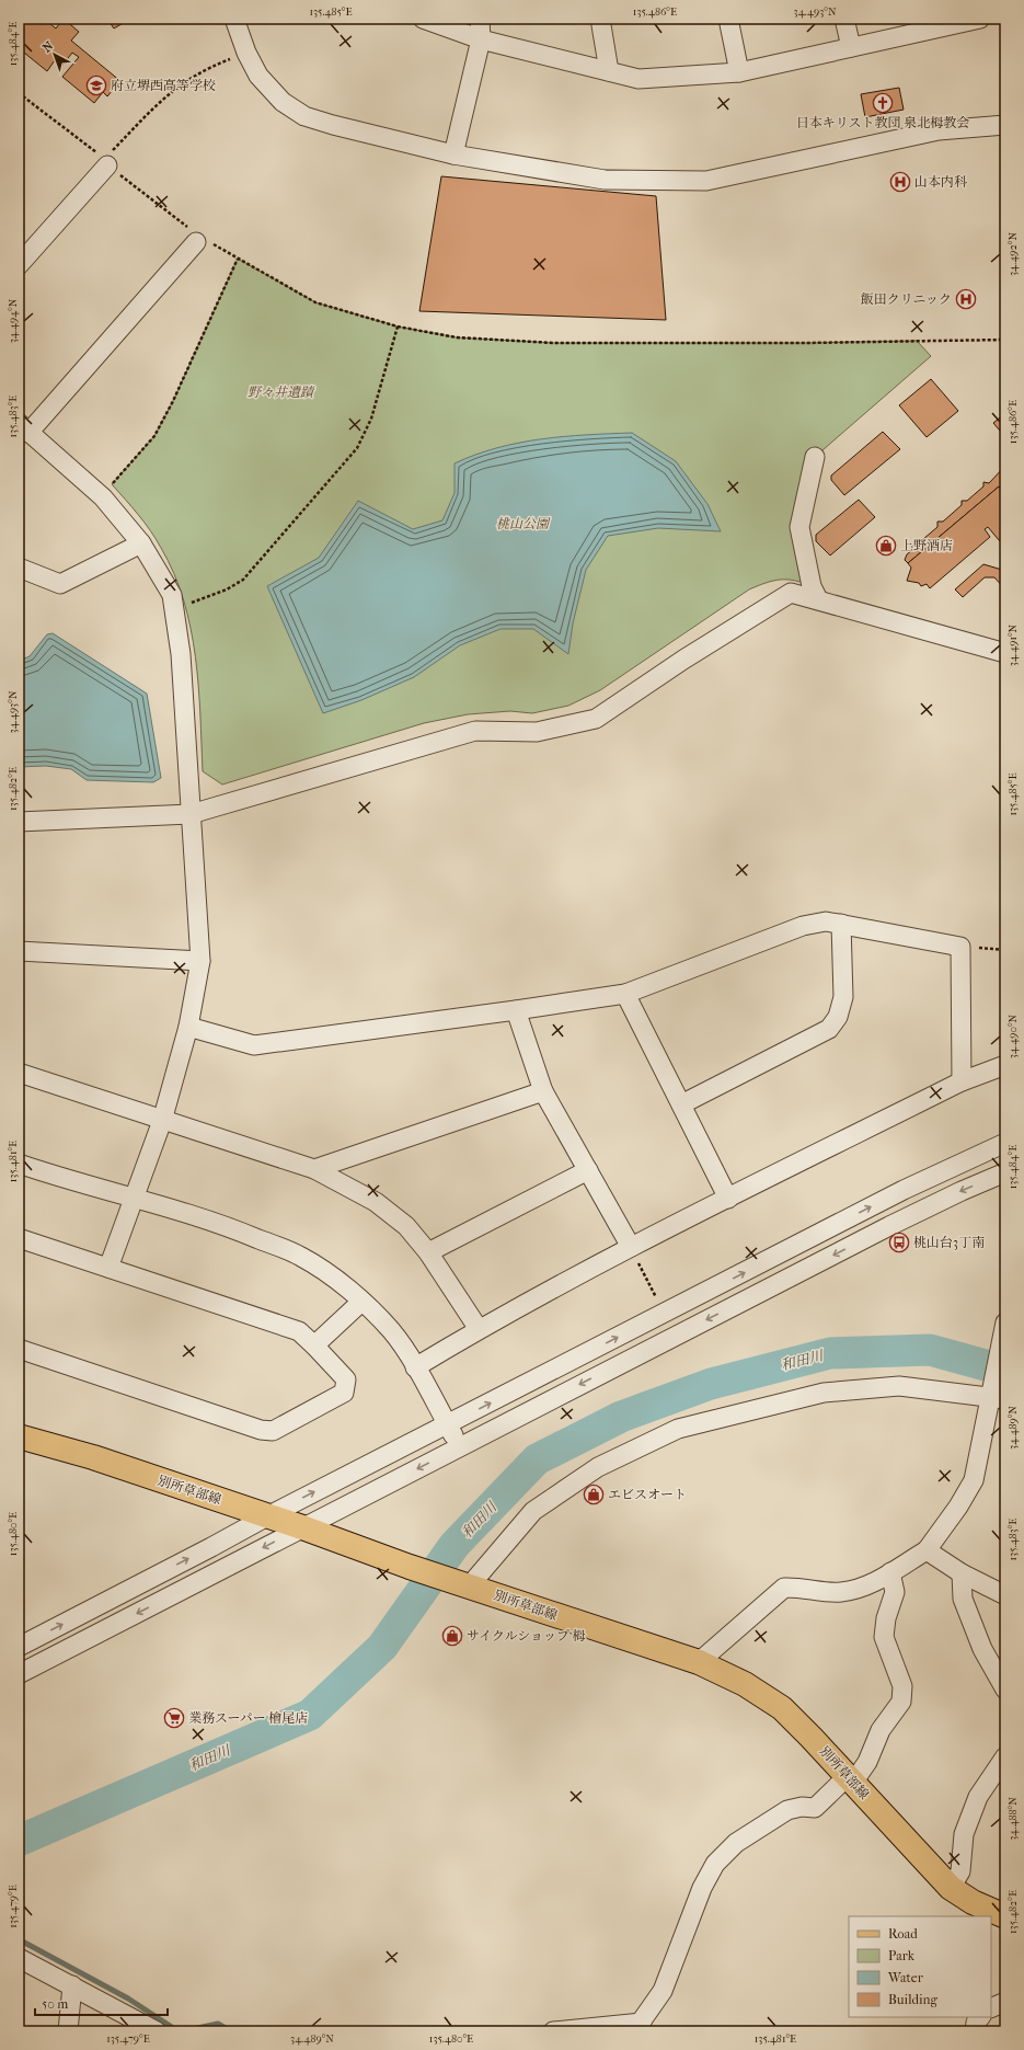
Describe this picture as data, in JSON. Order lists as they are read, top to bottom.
{
  "streets": {
    "main road": ["別所草部線"]
  },
  "water": ["和田川"],
  "parks": ["野々井遺蹟", "桃山公園"],
  "places": {
    "school or university": ["府立堺西高等学校"],
    "church": ["日本キリスト教団 泉北栂教会"],
    "hospital": ["山本内科", "飯田クリニック"],
    "shop": ["上野酒店", "エビスオート", "サイクルショップ 栂"],
    "bus stop": ["桃山台3丁南"],
    "supermarket": ["業務スーパー 檜尾店"]
  },
  "legend": [
    "Road",
    "Park",
    "Water",
    "Building"
  ],
  "scale_bar": "50 m",
  "north": "top left",
  "coordinates": [
    "135.485°E",
    "135.486°E",
    "34.493°N",
    "135.484°E",
    "34.492°N",
    "34.494°N",
    "135.483°E",
    "34.491°N",
    "135.482°E",
    "34.490°N",
    "135.481°E",
    "34.489°N",
    "135.480°E",
    "34.488°N",
    "135.479°E"
  ]
}
